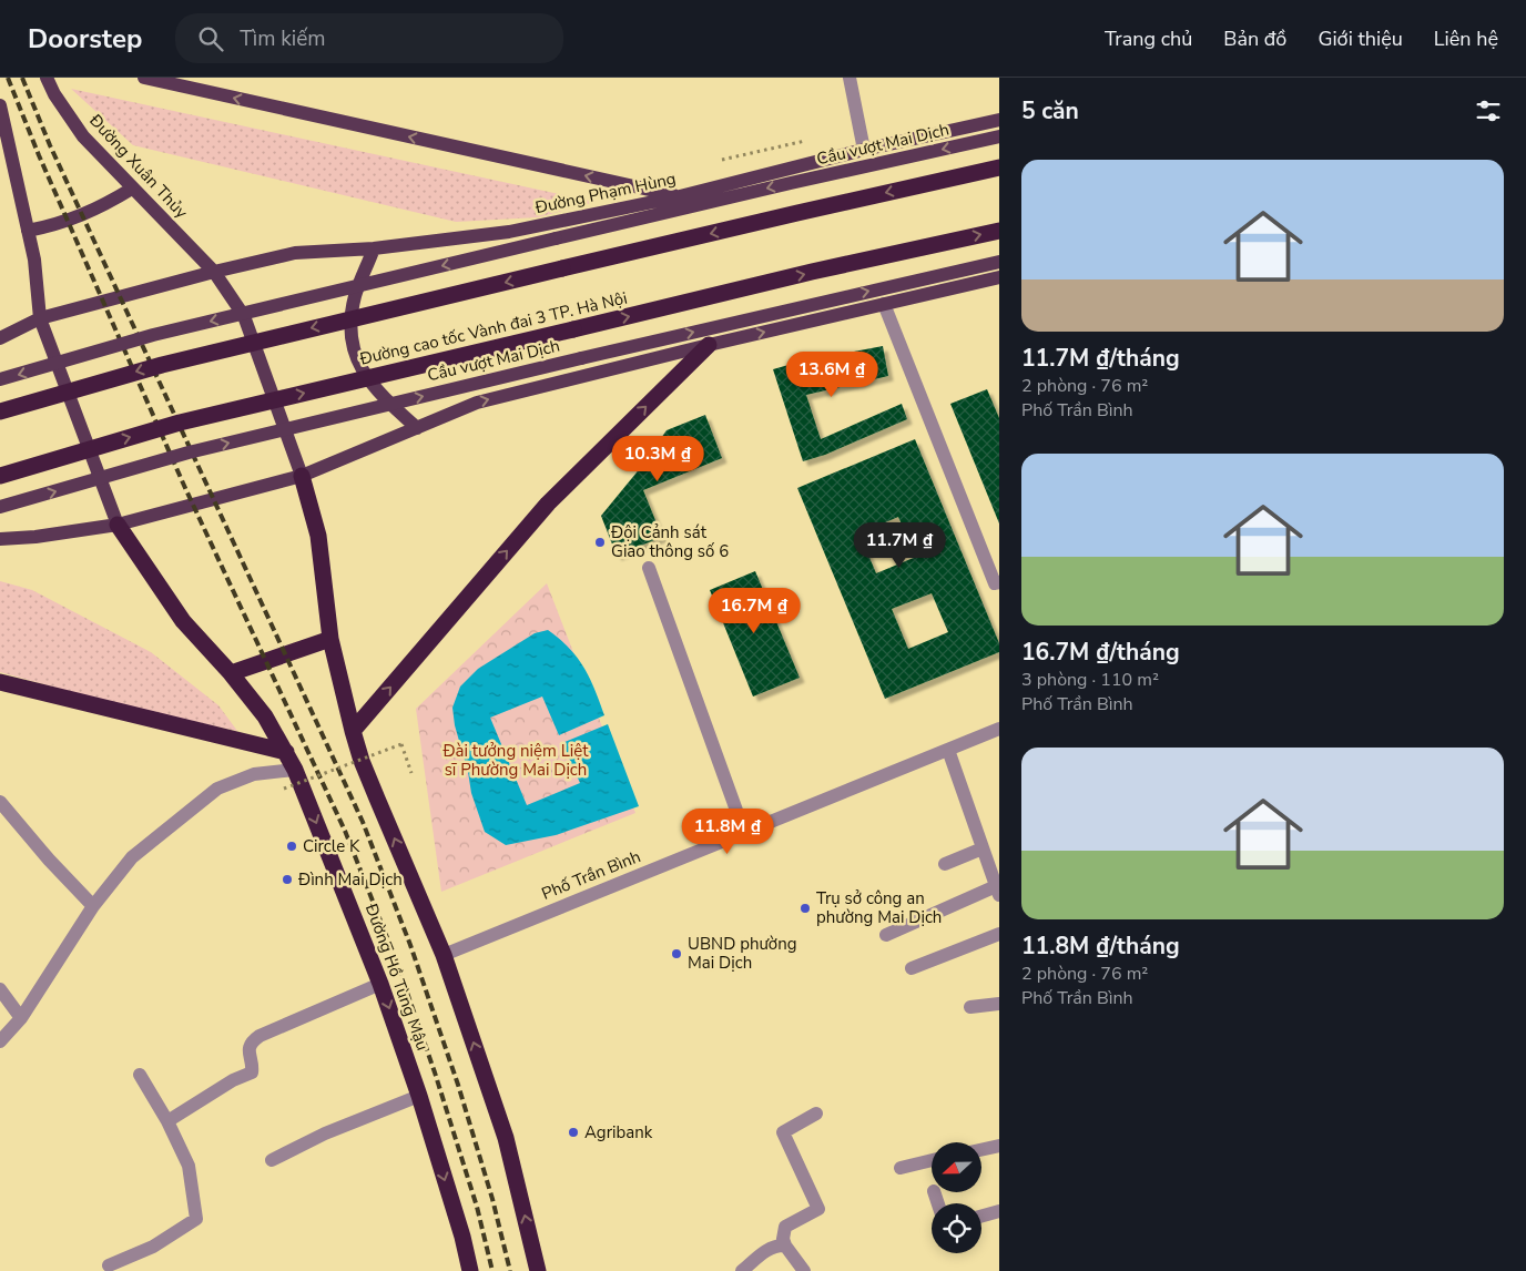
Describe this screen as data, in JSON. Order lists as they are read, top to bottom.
{
  "streets": {
    "highway": ["Đường cao tốc Vành đai 3 TP. Hà Nội", "Đường Hồ Tùng Mậu"],
    "main road": ["Cầu vượt Mai Dịch", "Đường Xuân Thủy", "Đường Phạm Hùng"],
    "street": ["Phố Trần Bình"]
  },
  "crossings": [
    ["Đường Xuân Thủy", "Đường Phạm Hùng"]
  ],
  "parks": ["Đài tưởng niệm Liệt sĩ Phường Mai Dịch"],
  "places": [
    "Đội Cảnh sát Giao thông số 6",
    "Circle K",
    "Đình Mai Dịch",
    "Trụ sở công an phường Mai Dịch",
    "UBND phường Mai Dịch",
    "Agribank"
  ],
  "north": "left",
  "page": {
    "header": "Doorstep",
    "search": "Tìm kiếm",
    "nav": [
      "Trang chủ",
      "Bản đồ",
      "Giới thiệu",
      "Liên hệ"
    ],
    "heading": "5 căn",
    "list": [
      {
        "name": "11.7M ₫/tháng",
        "note": "2 phòng · 76 m² · Phố Trần Bình"
      },
      {
        "name": "16.7M ₫/tháng",
        "note": "3 phòng · 110 m² · Phố Trần Bình"
      },
      {
        "name": "11.8M ₫/tháng",
        "note": "2 phòng · 76 m² · Phố Trần Bình"
      }
    ],
    "price": [
      "13.6M ₫",
      "10.3M ₫",
      "11.7M ₫",
      "16.7M ₫",
      "11.8M ₫"
    ]
  }
}
